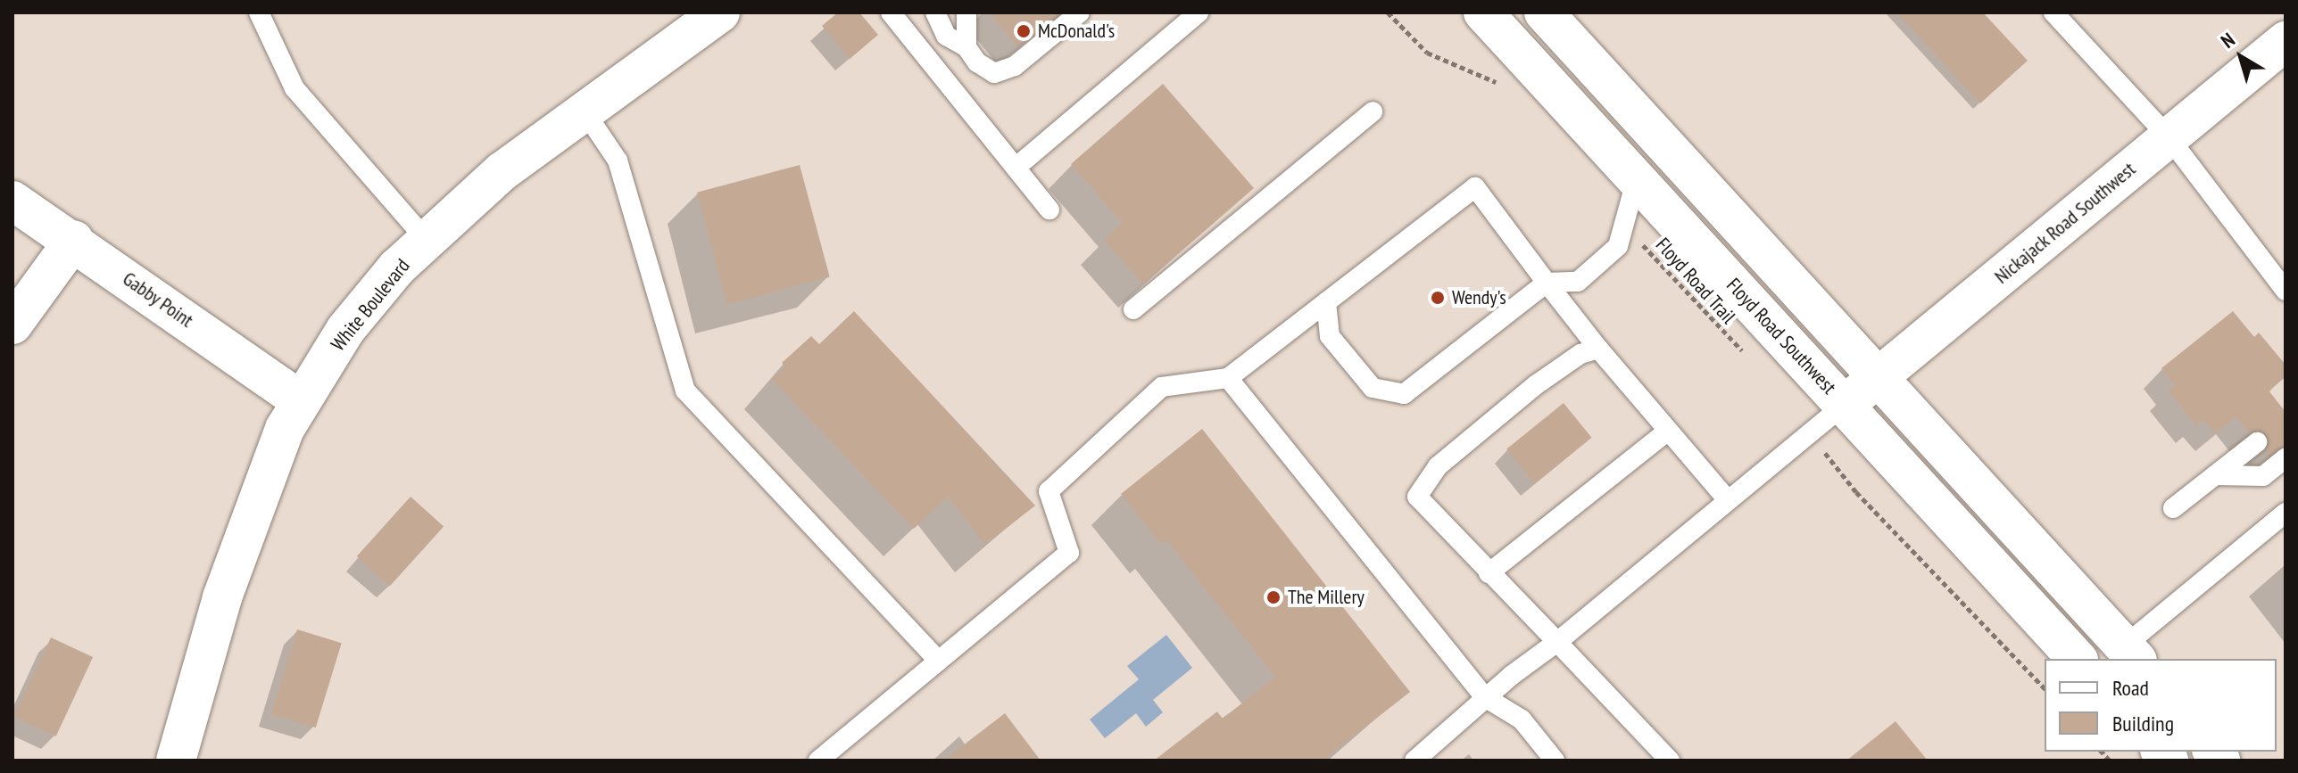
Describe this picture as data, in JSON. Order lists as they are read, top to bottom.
{
  "streets": {
    "street": [
      "Nickajack Road Southwest",
      "Gabby Point",
      "White Boulevard",
      "Floyd Road Southwest"
    ],
    "path": ["Floyd Road Trail"]
  },
  "crossings": [
    ["Nickajack Road Southwest", "Floyd Road Southwest"],
    ["Gabby Point", "White Boulevard"]
  ],
  "places": ["McDonald's", "Wendy's", "The Millery"],
  "legend": ["Road", "Building"],
  "north": "top left"
}
